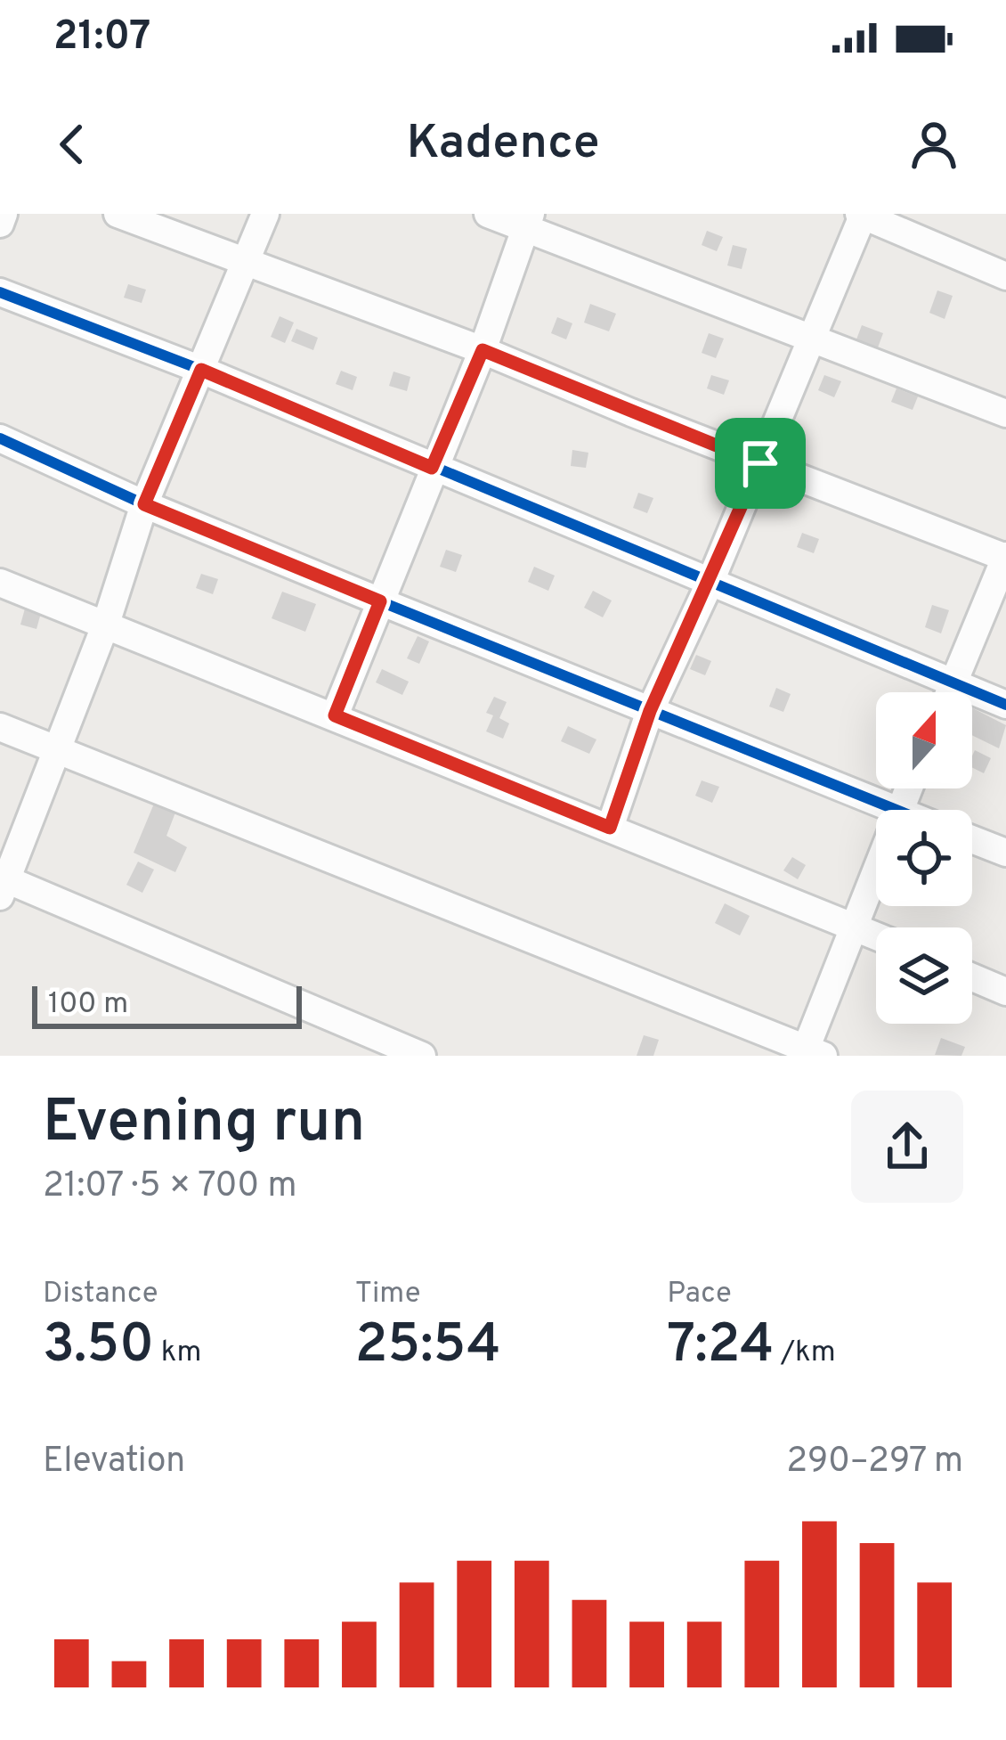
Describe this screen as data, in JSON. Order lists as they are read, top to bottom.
{
  "scale_bar": "100 m",
  "north": "top",
  "page": {
    "status": "21:07",
    "header": "Kadence",
    "scale": "100 m",
    "heading": ["Evening run", "21:07 · 5 × 700 m"],
    "stats": [
      ["Distance", "3.50 km"],
      ["Time", "25:54"],
      ["Pace", "7:24 /km"]
    ],
    "chart": ["Elevation", "290–297 m"]
  }
}
